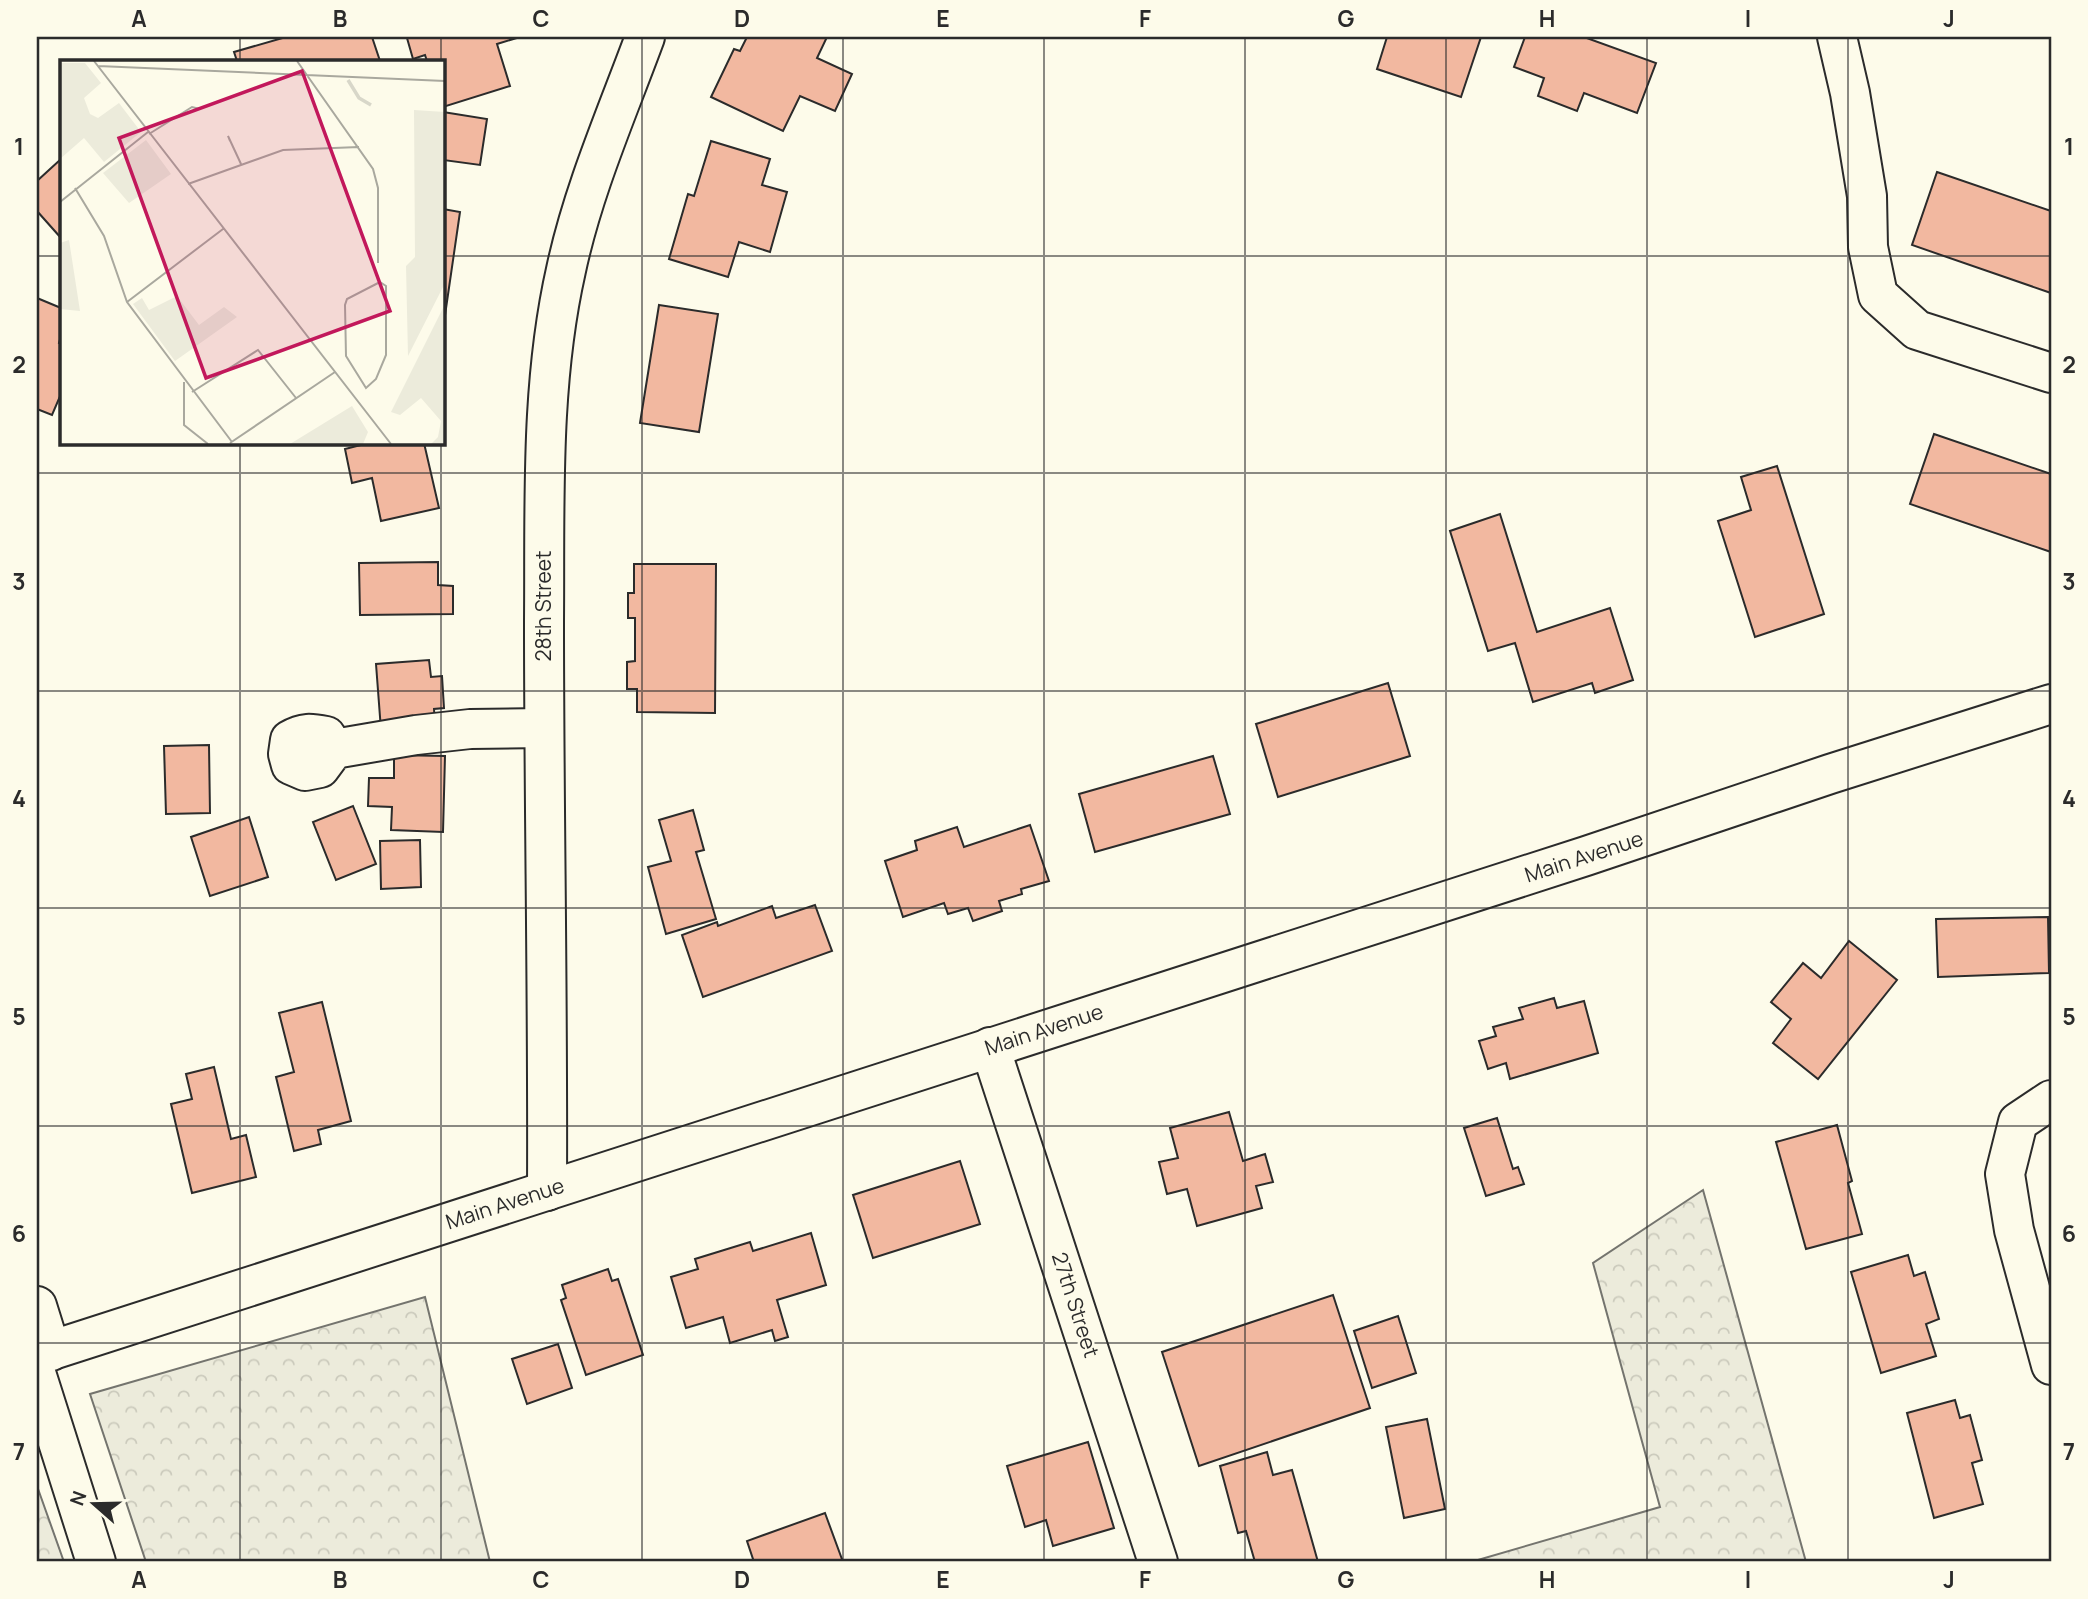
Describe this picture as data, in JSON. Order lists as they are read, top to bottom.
{
  "streets": {
    "street": ["28th Street", "Main Avenue", "27th Street"]
  },
  "crossings": [
    ["28th Street", "Main Avenue"],
    ["Main Avenue", "27th Street"]
  ],
  "north": "left",
  "grid": {
    "columns": [
      "A",
      "B",
      "C",
      "D",
      "E",
      "F",
      "G",
      "H",
      "I",
      "J"
    ],
    "rows": [
      "1",
      "2",
      "3",
      "4",
      "5",
      "6",
      "7"
    ]
  }
}
